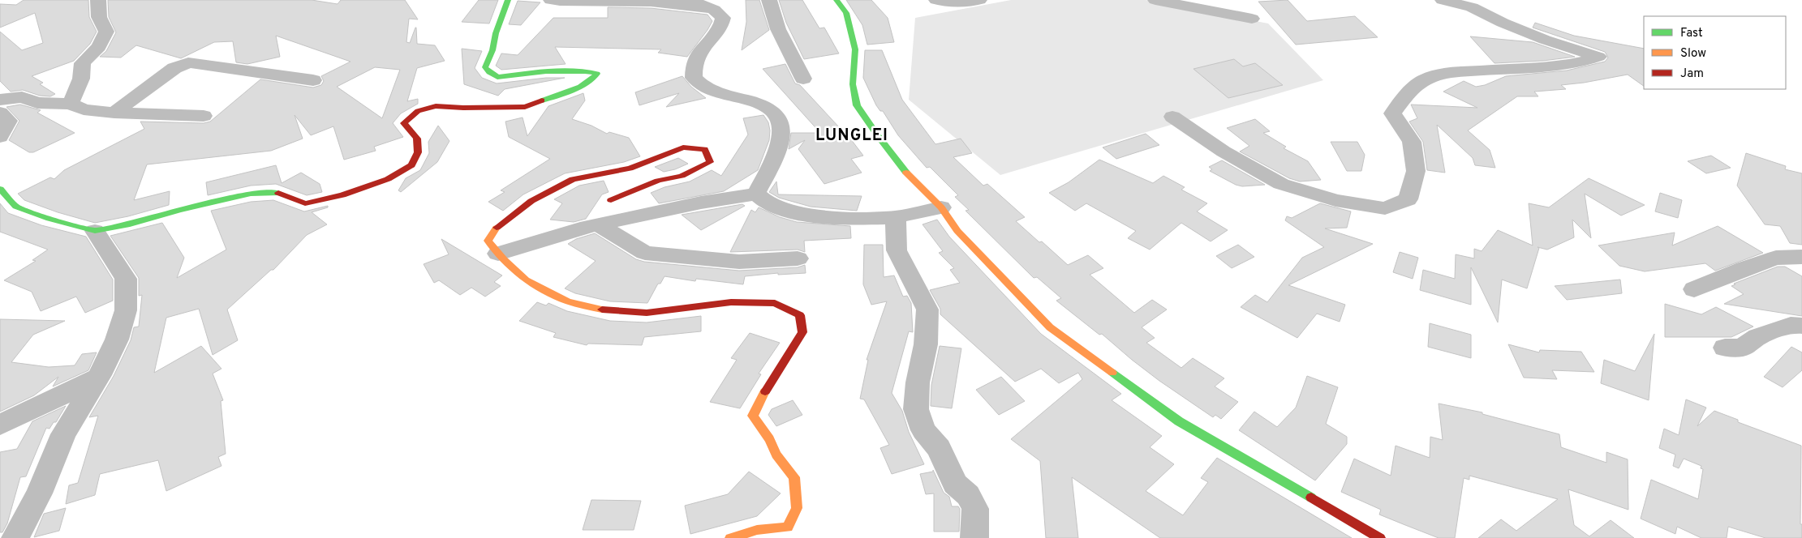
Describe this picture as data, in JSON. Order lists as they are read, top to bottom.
{
  "districts": ["LUNGLEI"],
  "legend": ["Fast", "Slow", "Jam"]
}
